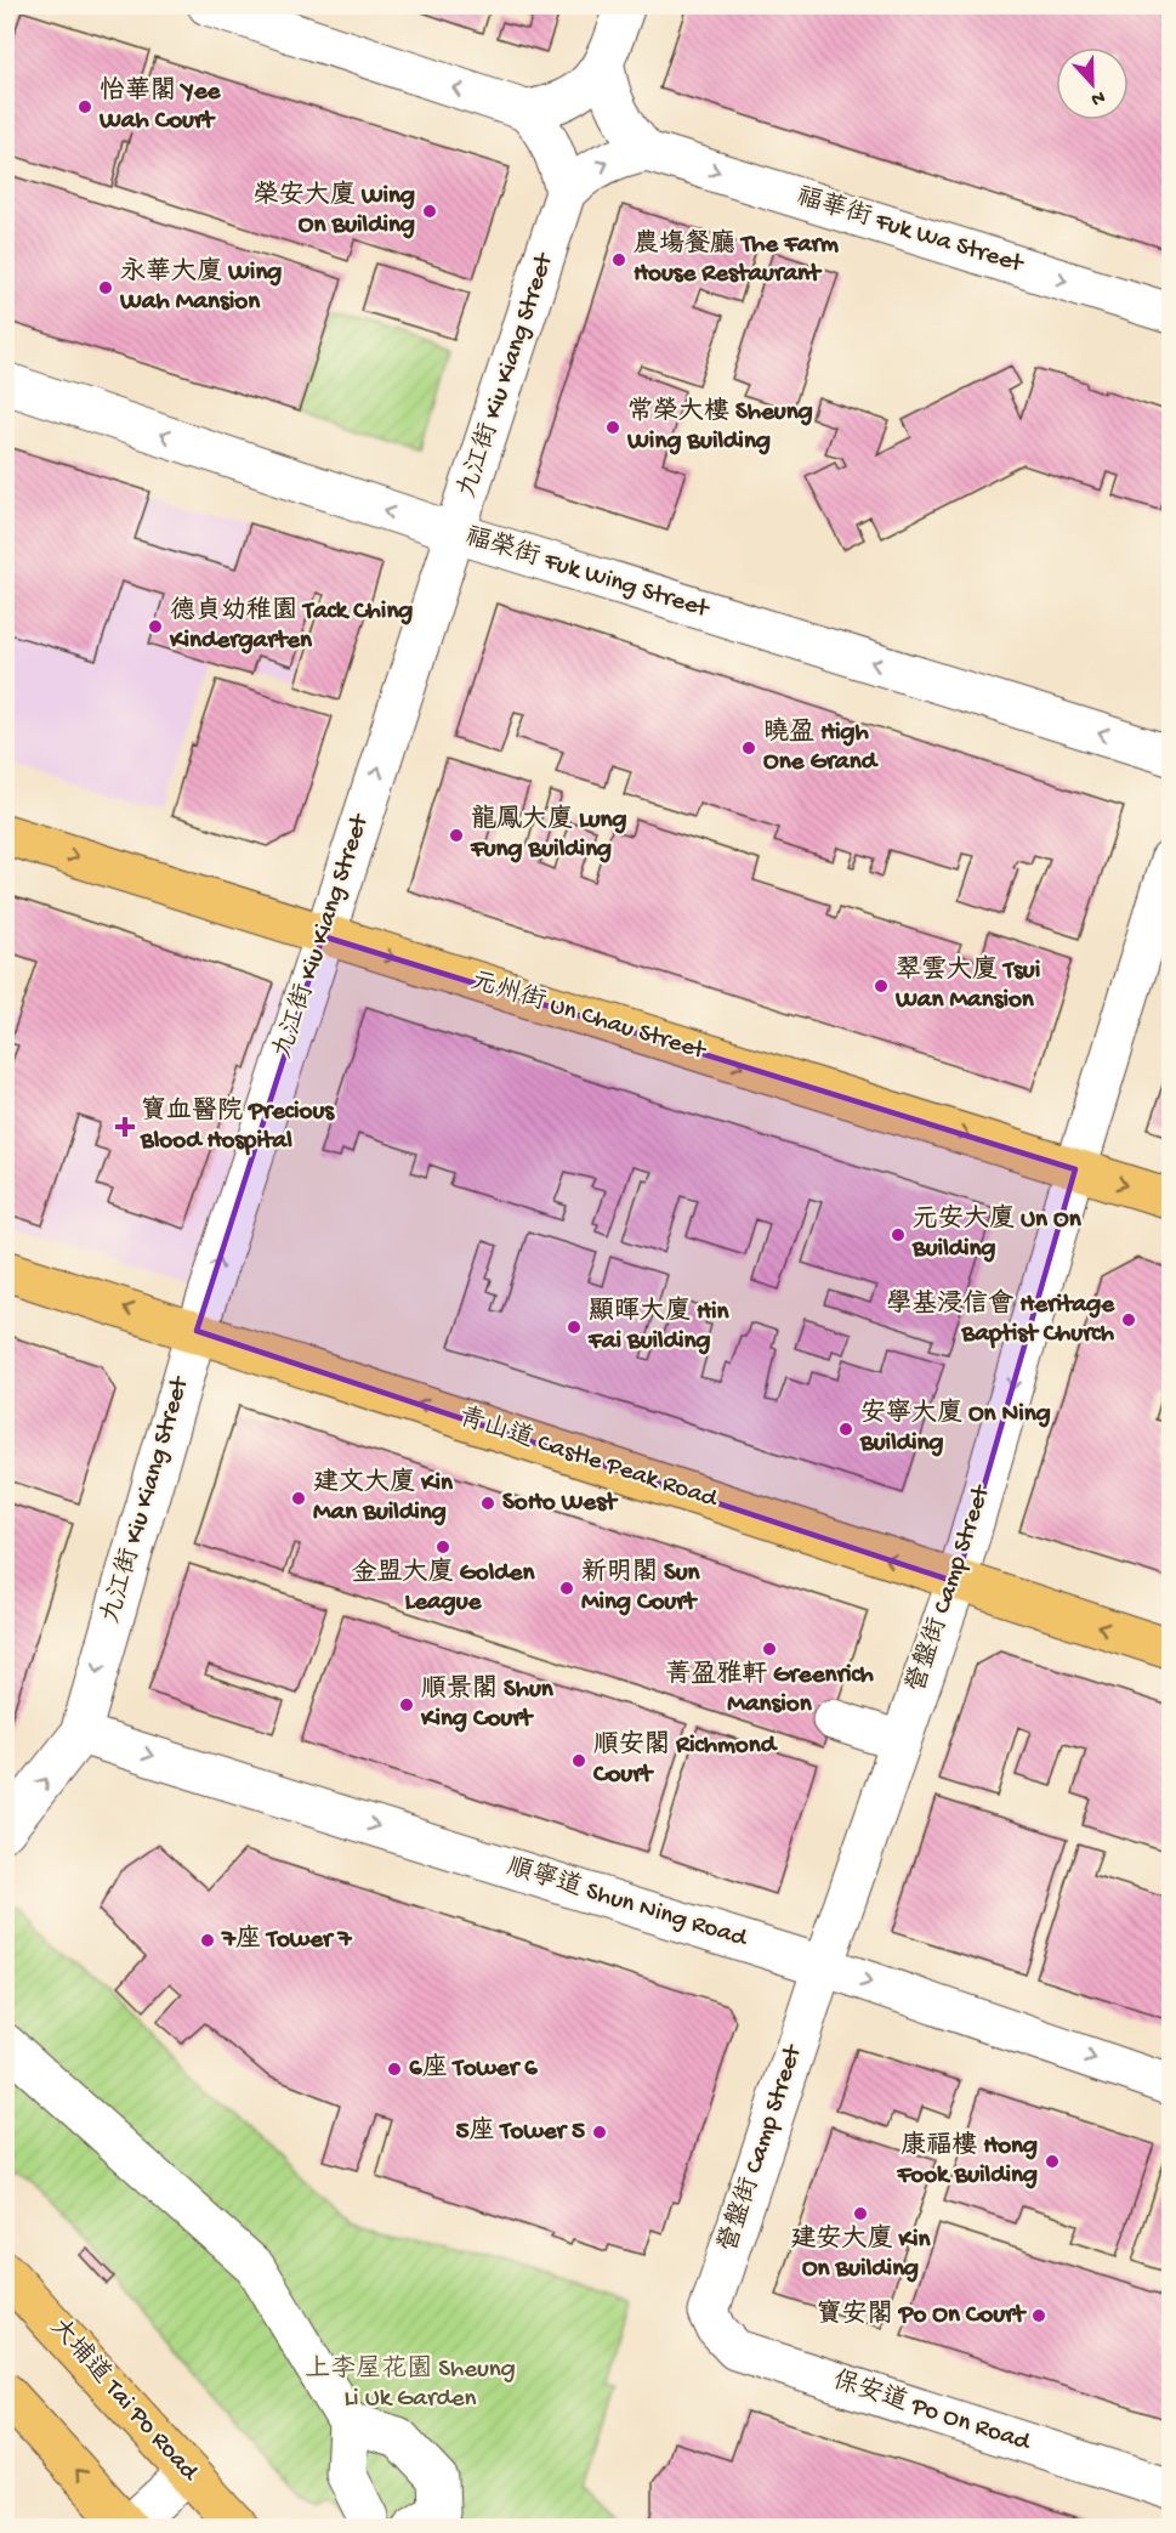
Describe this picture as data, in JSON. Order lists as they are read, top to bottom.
{
  "streets": {
    "main road": ["元州街 Un Chau Street", "青山道 Castle Peak Road", "大埔道 Tai Po Road"],
    "street": [
      "福華街 Fuk Wa Street",
      "九江街 Kiu Kiang Street",
      "福榮街 Fuk Wing Street",
      "營盤街 Camp Street",
      "順寧道 Shun Ning Road",
      "保安道 Po On Road"
    ]
  },
  "crossings": [
    ["九江街 Kiu Kiang Street", "福榮街 Fuk Wing Street"],
    ["九江街 Kiu Kiang Street", "元州街 Un Chau Street"],
    ["九江街 Kiu Kiang Street", "青山道 Castle Peak Road"],
    ["九江街 Kiu Kiang Street", "順寧道 Shun Ning Road"],
    ["元州街 Un Chau Street", "營盤街 Camp Street"],
    ["青山道 Castle Peak Road", "營盤街 Camp Street"],
    ["營盤街 Camp Street", "順寧道 Shun Ning Road"],
    ["營盤街 Camp Street", "保安道 Po On Road"]
  ],
  "one_way": [
    "福華街 Fuk Wa Street",
    "福榮街 Fuk Wing Street",
    "元州街 Un Chau Street",
    "青山道 Castle Peak Road",
    "順寧道 Shun Ning Road"
  ],
  "parks": ["上李屋花園 Sheung Li Uk Garden"],
  "places": {
    "other": [
      "怡華閣 Yee Wah Court",
      "榮安大廈 Wing On Building",
      "農塲餐廳 The Farm House Restaurant",
      "永華大廈 Wing Wah Mansion",
      "常榮大樓 Sheung Wing Building",
      "德貞幼稚園 Tack Ching Kindergarten",
      "曉盈 High One Grand",
      "龍鳳大廈 Lung Fung Building",
      "翠雲大廈 Tsui Wan Mansion",
      "元安大廈 Un On Building",
      "學基浸信會 Heritage Baptist Church",
      "顯暉大廈 Hin Fai Building",
      "安寧大廈 On Ning Building",
      "建文大廈 Kin Man Building",
      "SoHo West",
      "金盟大廈 Golden League",
      "新明閣 Sun Ming Court",
      "菁盈雅軒 Greenrich Mansion",
      "順景閣 Shun King Court",
      "順安閣 Richmond Court",
      "7座 Tower 7",
      "6座 Tower 6",
      "5座 Tower 5",
      "康福樓 Hong Fook Building",
      "建安大廈 Kin On Building",
      "寶安閣 Po On Court"
    ],
    "health": ["寶血醫院 Precious Blood Hospital"]
  },
  "north": "bottom"
}
